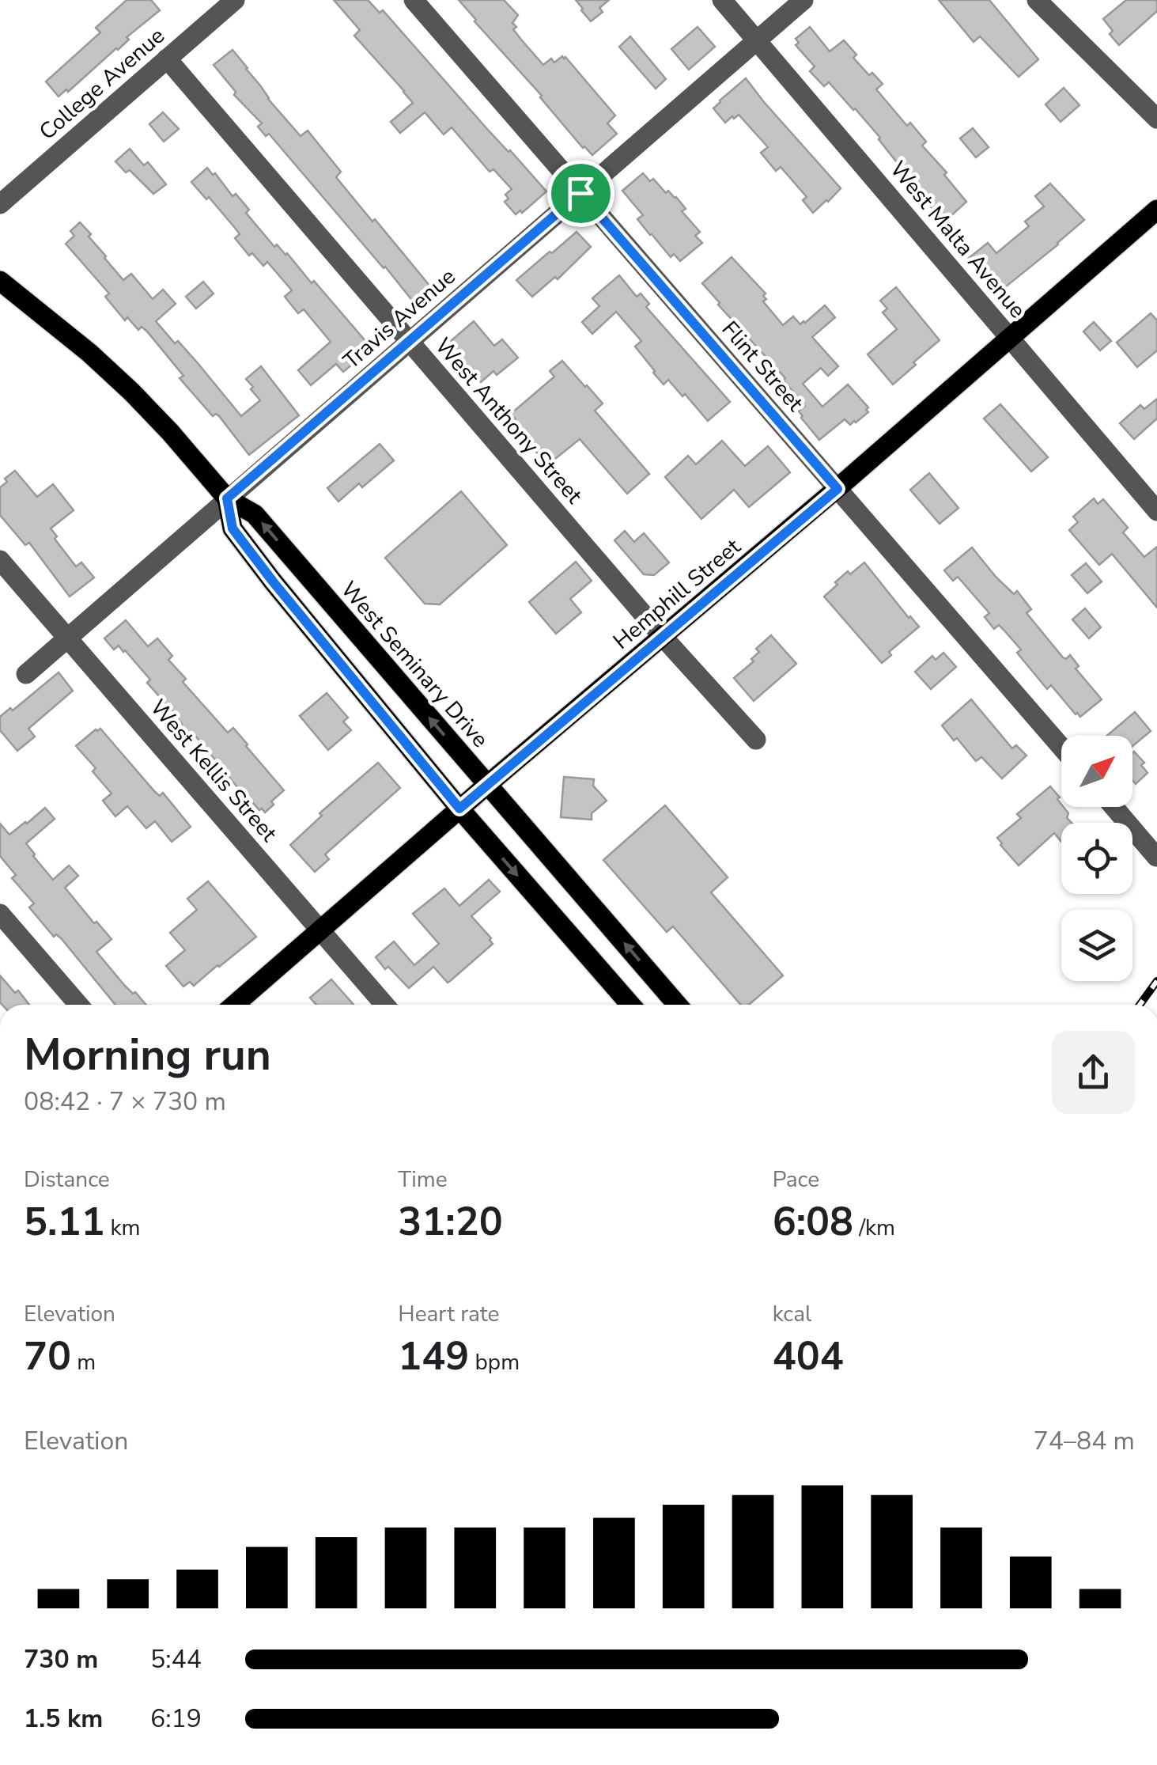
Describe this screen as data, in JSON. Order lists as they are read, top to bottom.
{
  "streets": {
    "main road": ["Hemphill Street", "West Seminary Drive"],
    "street": [
      "College Avenue",
      "West Malta Avenue",
      "Travis Avenue",
      "Flint Street",
      "West Anthony Street",
      "West Kellis Street"
    ]
  },
  "crossings": [
    ["College Avenue", "West Anthony Street"],
    ["West Malta Avenue", "Travis Avenue"],
    ["West Malta Avenue", "Hemphill Street"],
    ["Travis Avenue", "Flint Street"],
    ["Travis Avenue", "West Anthony Street"],
    ["Travis Avenue", "West Seminary Drive"],
    ["Travis Avenue", "West Kellis Street"],
    ["Flint Street", "Hemphill Street"],
    ["West Anthony Street", "Hemphill Street"],
    ["Hemphill Street", "West Seminary Drive"],
    ["Hemphill Street", "West Kellis Street"]
  ],
  "north": "top right",
  "page": {
    "heading": ["Morning run", "08:42 · 7 × 730 m"],
    "stats": [
      ["Distance", "5.11 km"],
      ["Time", "31:20"],
      ["Pace", "6:08 /km"],
      ["Elevation", "70 m"],
      ["Heart rate", "149 bpm"],
      ["kcal", "404"]
    ],
    "chart": ["Elevation", "74–84 m"],
    "list": [
      {
        "name": "730 m",
        "note": "5:44"
      },
      {
        "name": "1.5 km",
        "note": "6:19"
      }
    ]
  }
}
